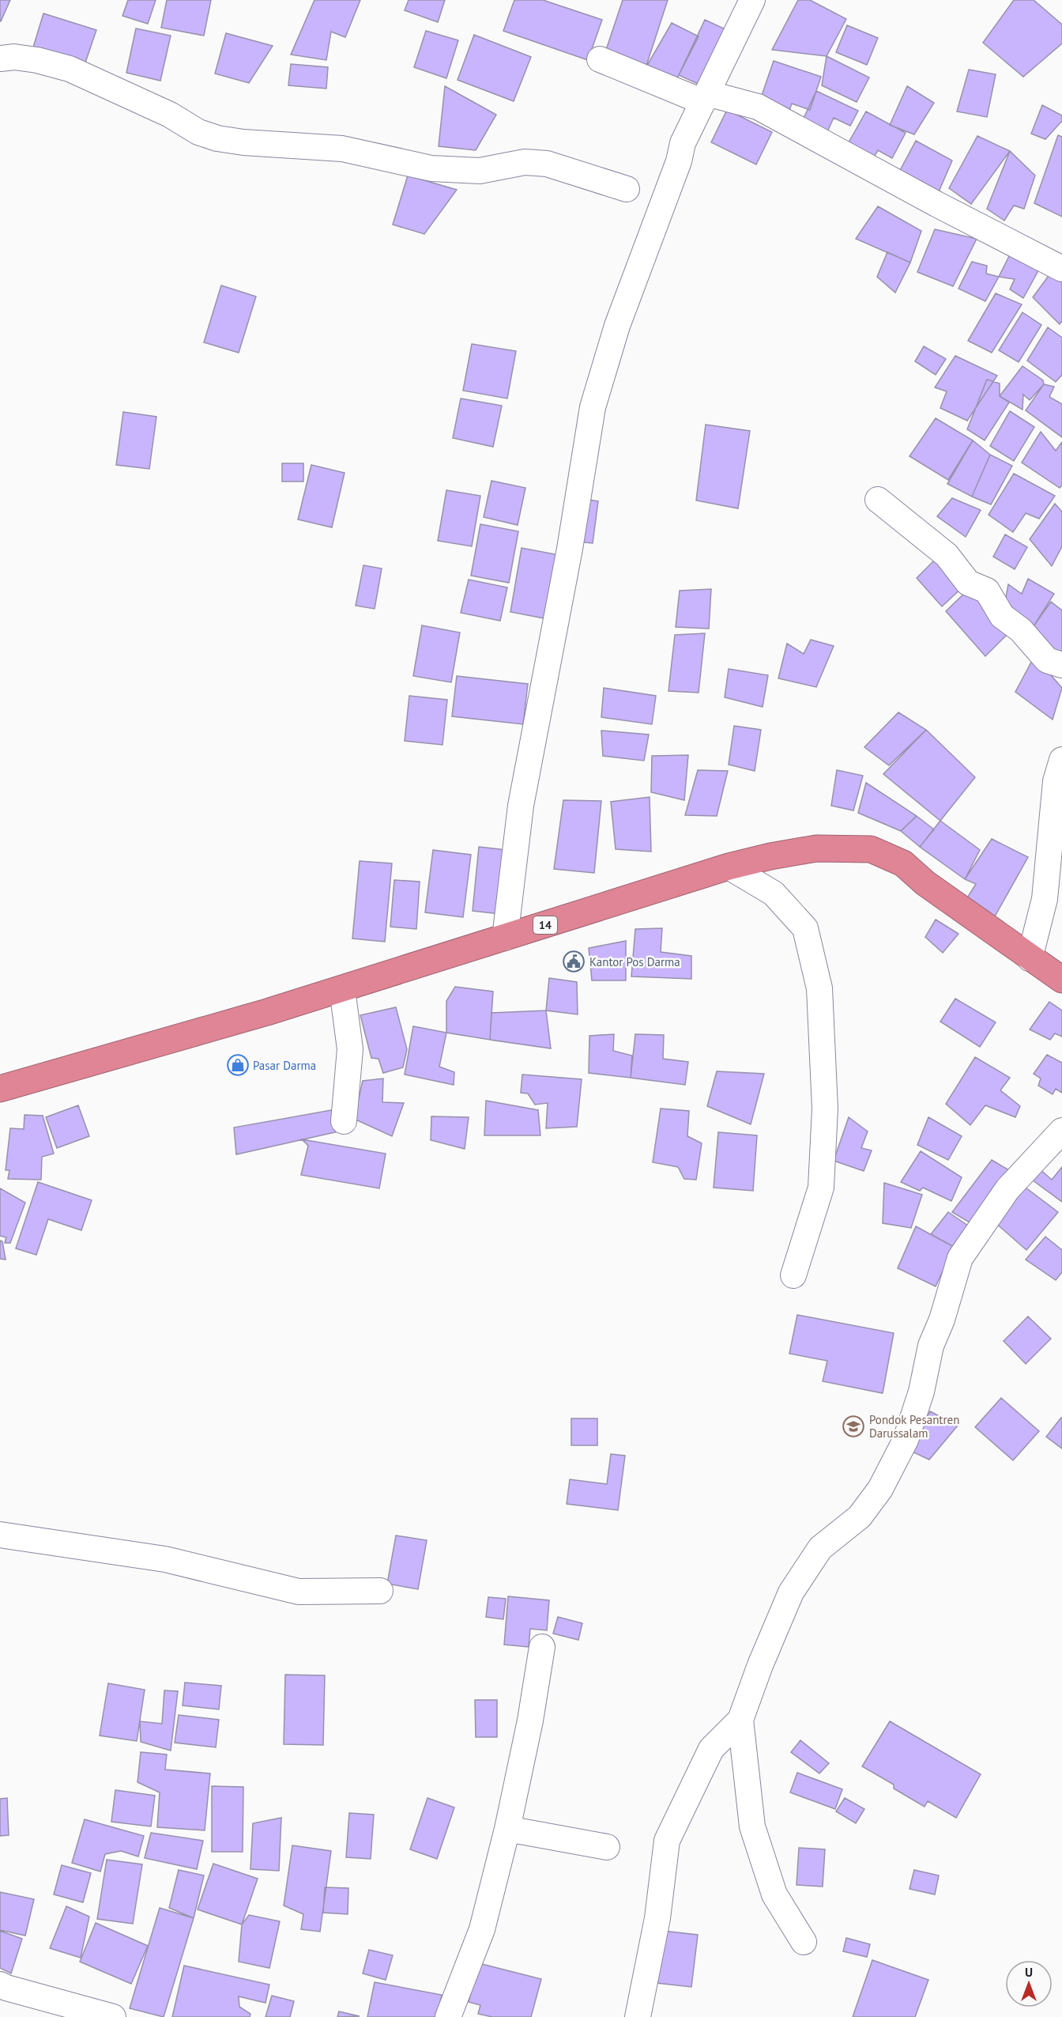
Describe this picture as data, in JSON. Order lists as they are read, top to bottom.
{
  "streets": {
    "highway": ["14"]
  },
  "places": {
    "public building": ["Kantor Pos Darma"],
    "shop": ["Pasar Darma"],
    "school or university": ["Pondok Pesantren Darussalam"]
  },
  "north": "top"
}
